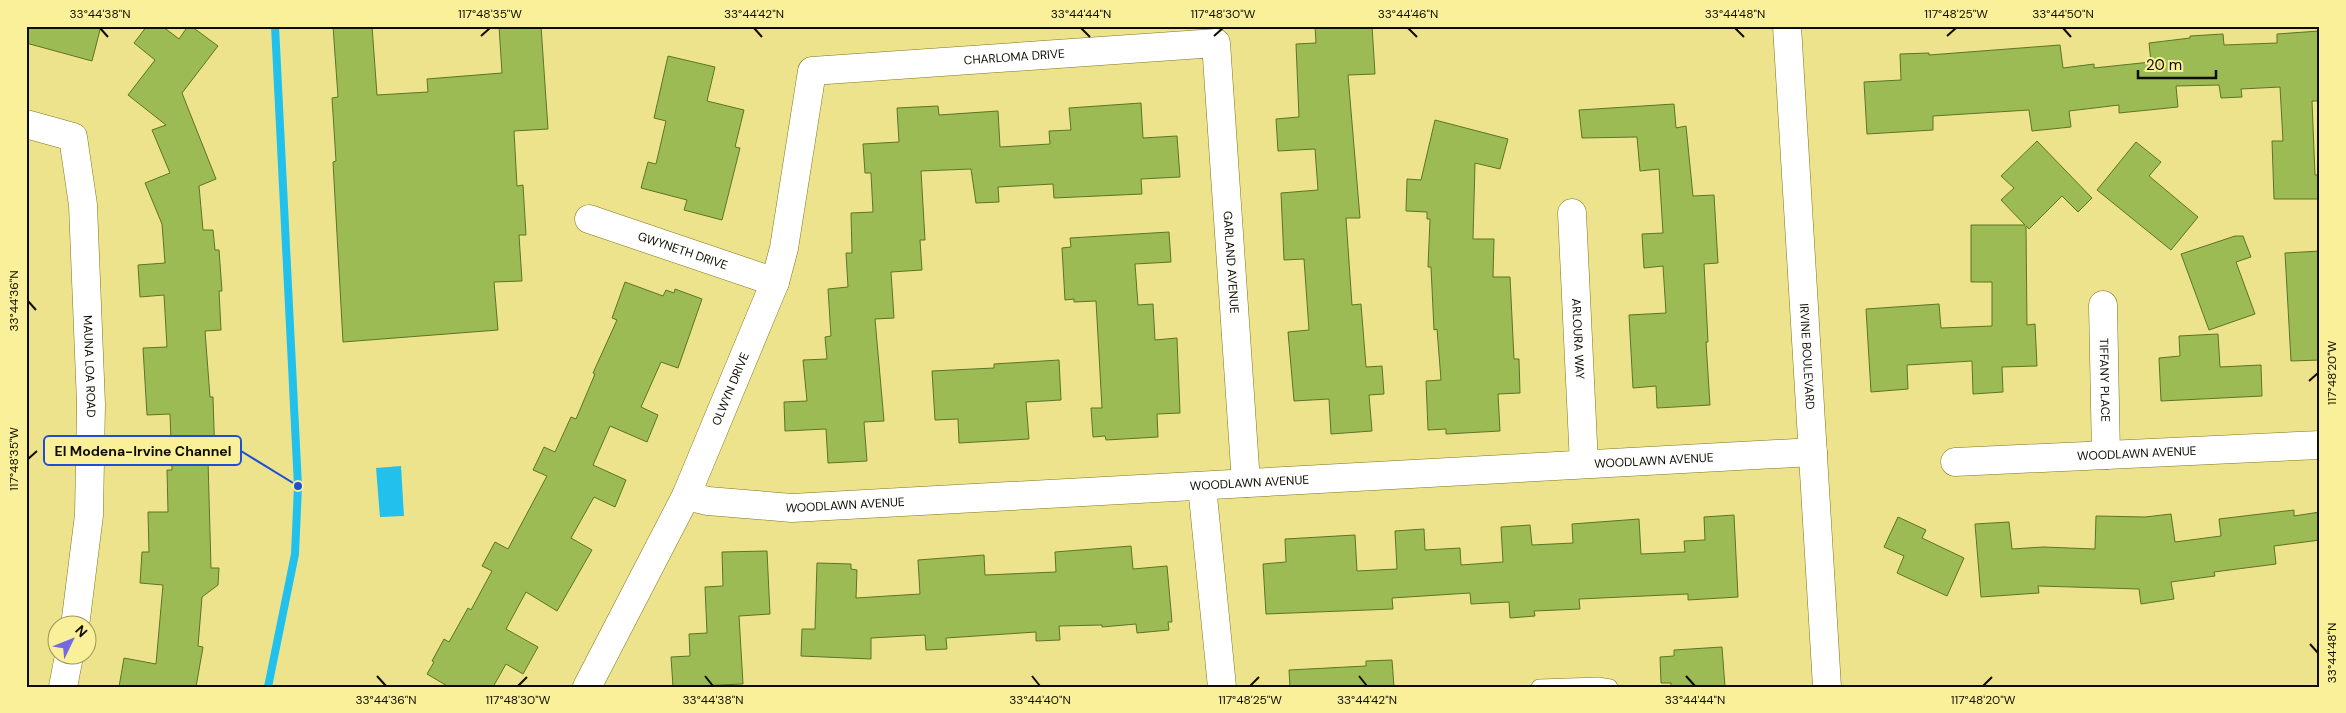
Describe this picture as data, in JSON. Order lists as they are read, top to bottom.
{
  "streets": {
    "street": [
      "CHARLOMA DRIVE",
      "GWYNETH DRIVE",
      "GARLAND AVENUE",
      "ARLOURA WAY",
      "IRVINE BOULEVARD",
      "MAUNA LOA ROAD",
      "TIFFANY PLACE",
      "OLWYN DRIVE",
      "WOODLAWN AVENUE"
    ]
  },
  "crossings": [
    ["CHARLOMA DRIVE", "GARLAND AVENUE"],
    ["CHARLOMA DRIVE", "OLWYN DRIVE"],
    ["GWYNETH DRIVE", "OLWYN DRIVE"],
    ["GARLAND AVENUE", "WOODLAWN AVENUE"],
    ["ARLOURA WAY", "WOODLAWN AVENUE"],
    ["IRVINE BOULEVARD", "WOODLAWN AVENUE"],
    ["TIFFANY PLACE", "WOODLAWN AVENUE"],
    ["OLWYN DRIVE", "WOODLAWN AVENUE"]
  ],
  "places": ["El Modena-Irvine Channel"],
  "scale_bar": "20 m",
  "north": "top right",
  "coordinates": [
    "33°44'38\"N",
    "117°48'35\"W",
    "33°44'42\"N",
    "33°44'44\"N",
    "117°48'30\"W",
    "33°44'46\"N",
    "33°44'48\"N",
    "117°48'25\"W",
    "33°44'50\"N",
    "33°44'36\"N",
    "117°48'20\"W",
    "33°44'40\"N"
  ]
}
